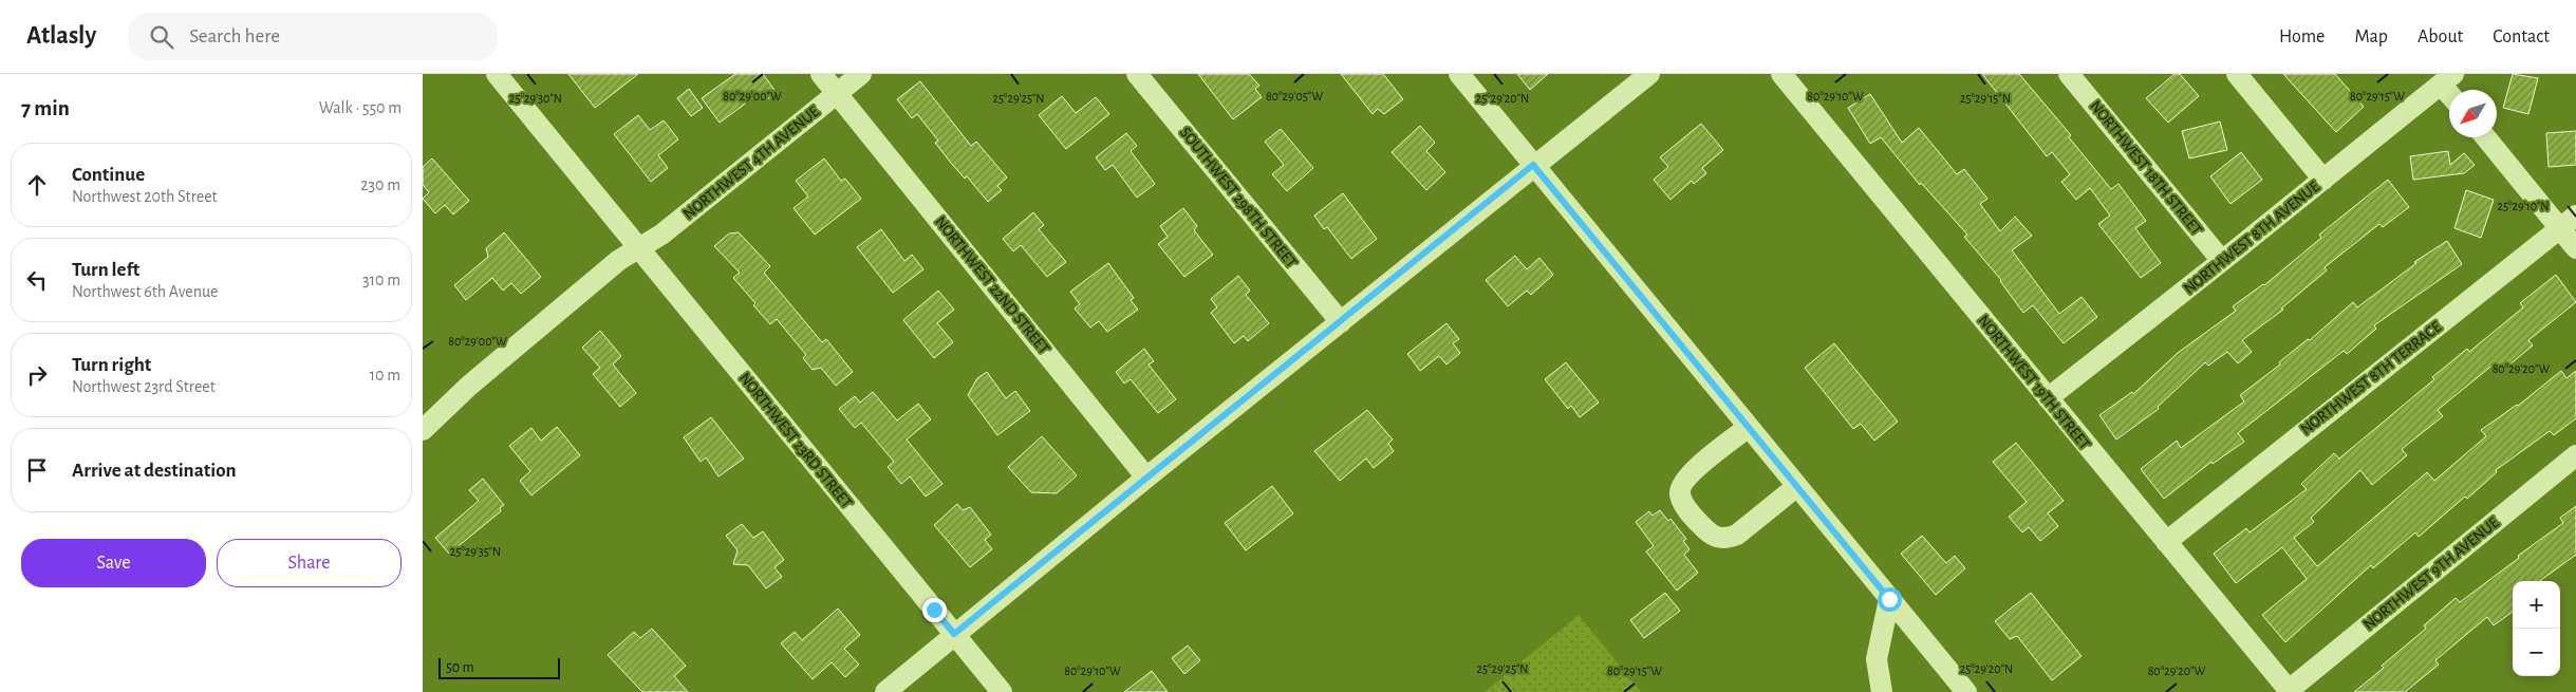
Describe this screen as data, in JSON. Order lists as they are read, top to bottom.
{
  "streets": {
    "street": [
      "NORTHWEST 4TH AVENUE",
      "NORTHWEST 18TH STREET",
      "SOUTHWEST 298TH STREET",
      "NORTHWEST 8TH AVENUE",
      "NORTHWEST 22ND STREET",
      "NORTHWEST 8TH TERRACE",
      "NORTHWEST 19TH STREET",
      "NORTHWEST 23RD STREET",
      "NORTHWEST 9TH AVENUE"
    ]
  },
  "crossings": [
    ["NORTHWEST 4TH AVENUE", "NORTHWEST 22ND STREET"],
    ["NORTHWEST 4TH AVENUE", "NORTHWEST 23RD STREET"],
    ["NORTHWEST 18TH STREET", "NORTHWEST 8TH AVENUE"],
    ["NORTHWEST 8TH AVENUE", "NORTHWEST 19TH STREET"],
    ["NORTHWEST 8TH TERRACE", "NORTHWEST 19TH STREET"],
    ["NORTHWEST 19TH STREET", "NORTHWEST 9TH AVENUE"]
  ],
  "scale_bar": "50 m",
  "north": "bottom left",
  "page": {
    "header": "Atlasly",
    "search": "Search here",
    "nav": [
      "Home",
      "Map",
      "About",
      "Contact"
    ],
    "heading": ["7 min", "Walk · 550 m"],
    "list": [
      ["Continue", "Northwest 20th Street", "230 m"],
      ["Turn left", "Northwest 6th Avenue", "310 m"],
      ["Turn right", "Northwest 23rd Street", "10 m"],
      "Arrive at destination"
    ],
    "buttons": ["Save", "Share"],
    "map_buttons": ["+", "−"],
    "scale": "50 m"
  },
  "coordinates": [
    "80°29'00\"W",
    "80°29'05\"W",
    "80°29'10\"W",
    "80°29'15\"W",
    "25°29'20\"N",
    "25°29'30\"N",
    "25°29'25\"N",
    "25°29'15\"N",
    "25°29'10\"N",
    "80°29'20\"W",
    "25°29'35\"N"
  ]
}
